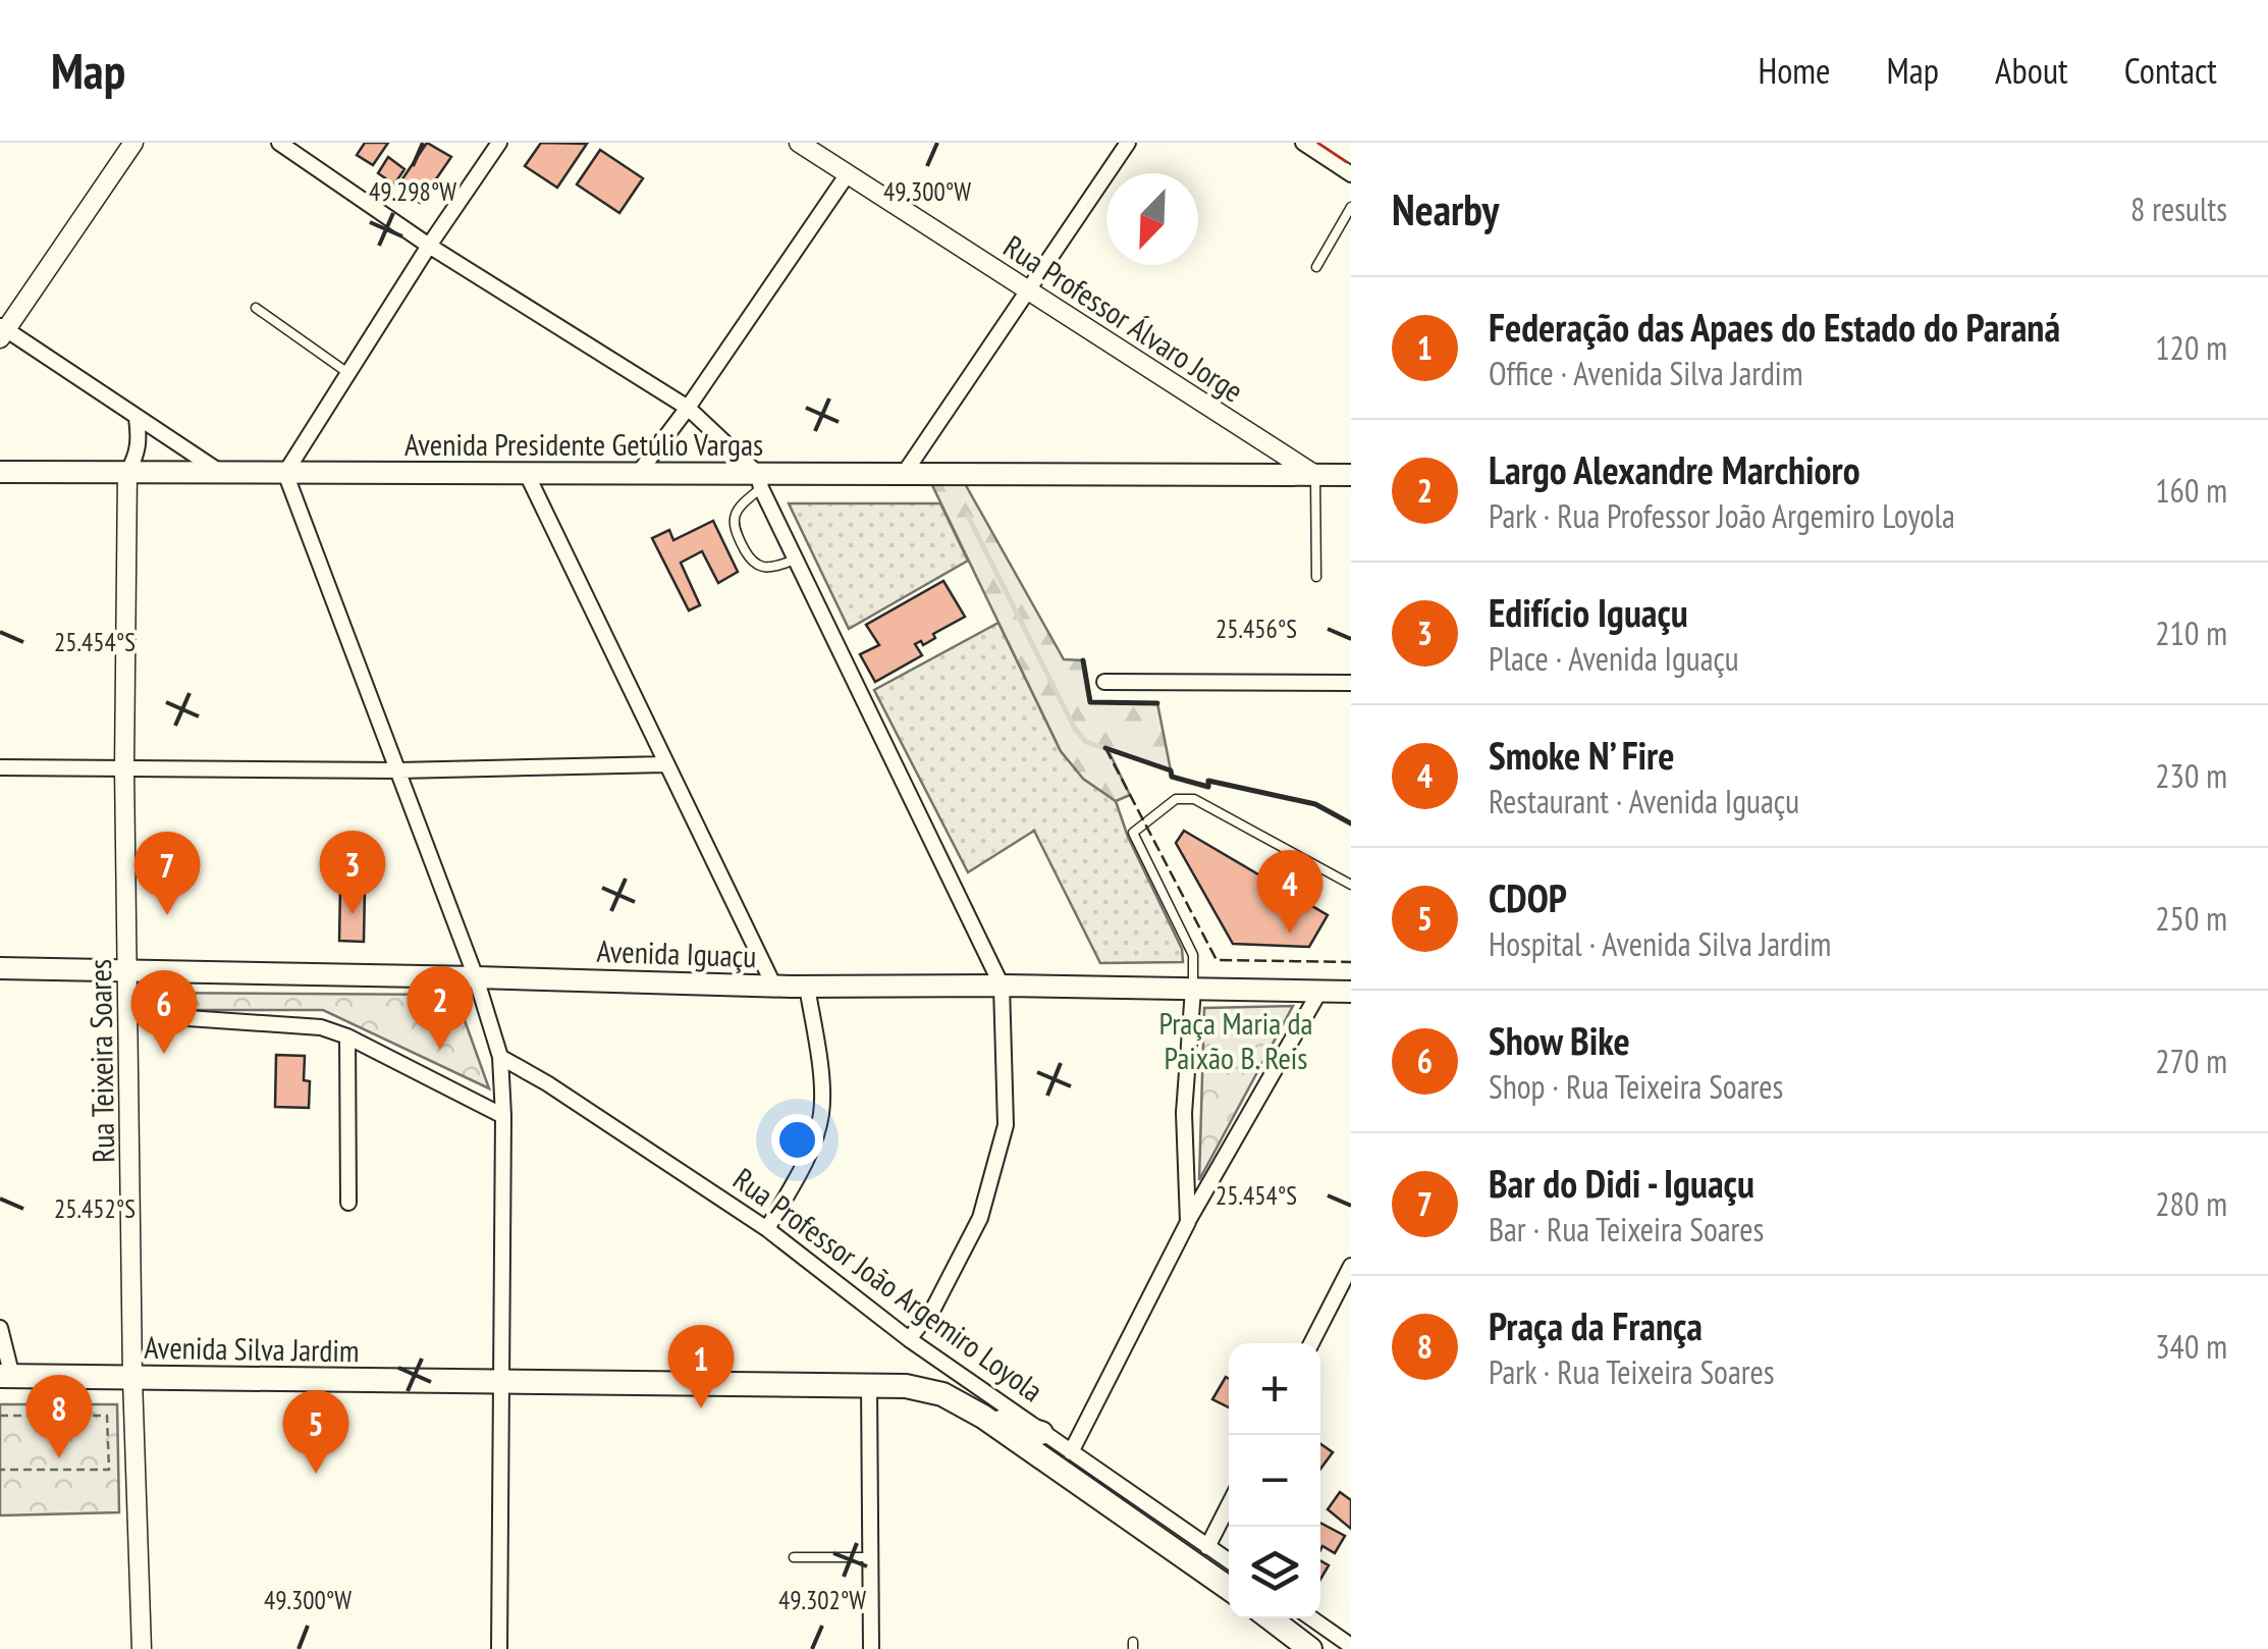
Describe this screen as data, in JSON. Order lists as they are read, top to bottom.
{
  "streets": {
    "main road": [
      "Avenida Presidente Getúlio Vargas",
      "Avenida Iguaçu",
      "Rua Professor João Argemiro Loyola",
      "Avenida Silva Jardim"
    ],
    "street": ["Rua Professor Álvaro Jorge", "Rua Teixeira Soares"]
  },
  "crossings": [
    ["Rua Professor Álvaro Jorge", "Avenida Presidente Getúlio Vargas"],
    ["Avenida Presidente Getúlio Vargas", "Rua Teixeira Soares"],
    ["Avenida Iguaçu", "Rua Teixeira Soares"],
    ["Rua Teixeira Soares", "Avenida Silva Jardim"],
    ["Rua Professor João Argemiro Loyola", "Avenida Silva Jardim"]
  ],
  "parks": ["Praça Maria da Paixão B. Reis"],
  "north": "bottom left",
  "page": {
    "header": "Map",
    "nav": [
      "Home",
      "Map",
      "About",
      "Contact"
    ],
    "heading": ["Nearby", "8 results"],
    "list": [
      {
        "mark": "1",
        "name": "Federação das Apaes do Estado do Paraná",
        "note": "Office · Avenida Silva Jardim",
        "value": "120 m"
      },
      {
        "mark": "2",
        "name": "Largo Alexandre Marchioro",
        "note": "Park · Rua Professor João Argemiro Loyola",
        "value": "160 m"
      },
      {
        "mark": "3",
        "name": "Edifício Iguaçu",
        "note": "Place · Avenida Iguaçu",
        "value": "210 m"
      },
      {
        "mark": "4",
        "name": "Smoke N’ Fire",
        "note": "Restaurant · Avenida Iguaçu",
        "value": "230 m"
      },
      {
        "mark": "5",
        "name": "CDOP",
        "note": "Hospital · Avenida Silva Jardim",
        "value": "250 m"
      },
      {
        "mark": "6",
        "name": "Show Bike",
        "note": "Shop · Rua Teixeira Soares",
        "value": "270 m"
      },
      {
        "mark": "7",
        "name": "Bar do Didi - Iguaçu",
        "note": "Bar · Rua Teixeira Soares",
        "value": "280 m"
      },
      {
        "mark": "8",
        "name": "Praça da França",
        "note": "Park · Rua Teixeira Soares",
        "value": "340 m"
      }
    ],
    "pins": [
      "3",
      "7",
      "4",
      "2",
      "6",
      "1",
      "8",
      "5"
    ],
    "map_buttons": ["+", "−"]
  },
  "coordinates": [
    "49.298°W",
    "49.300°W",
    "25.456°S",
    "25.454°S",
    "25.452°S",
    "49.302°W"
  ]
}
